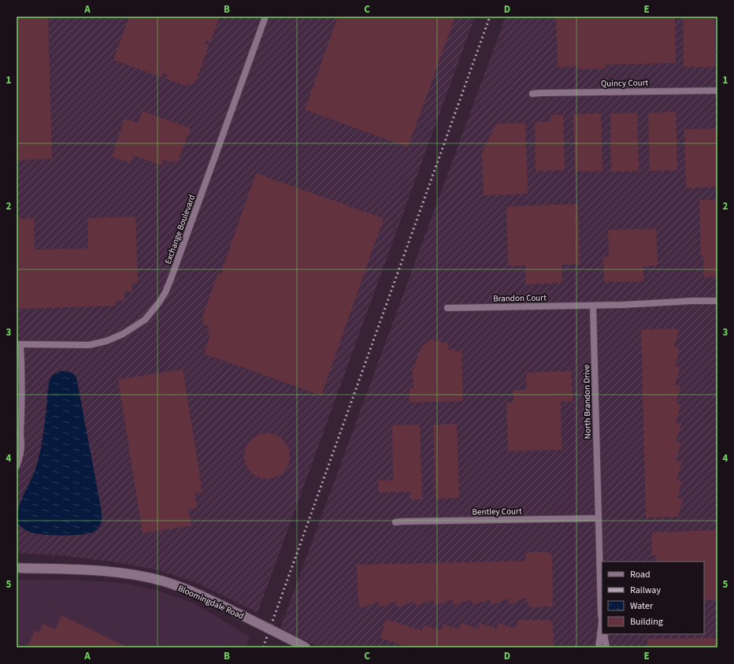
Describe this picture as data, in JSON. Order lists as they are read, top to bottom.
{
  "streets": {
    "main road": ["Bloomingdale Road"],
    "street": [
      "Quincy Court",
      "Exchange Boulevard",
      "Brandon Court",
      "North Brandon Drive",
      "Bentley Court"
    ]
  },
  "crossings": [
    ["Brandon Court", "North Brandon Drive"],
    ["North Brandon Drive", "Bentley Court"]
  ],
  "legend": [
    "Road",
    "Railway",
    "Water",
    "Building"
  ],
  "grid": {
    "columns": [
      "A",
      "B",
      "C",
      "D",
      "E"
    ],
    "rows": [
      "1",
      "2",
      "3",
      "4",
      "5"
    ]
  }
}
